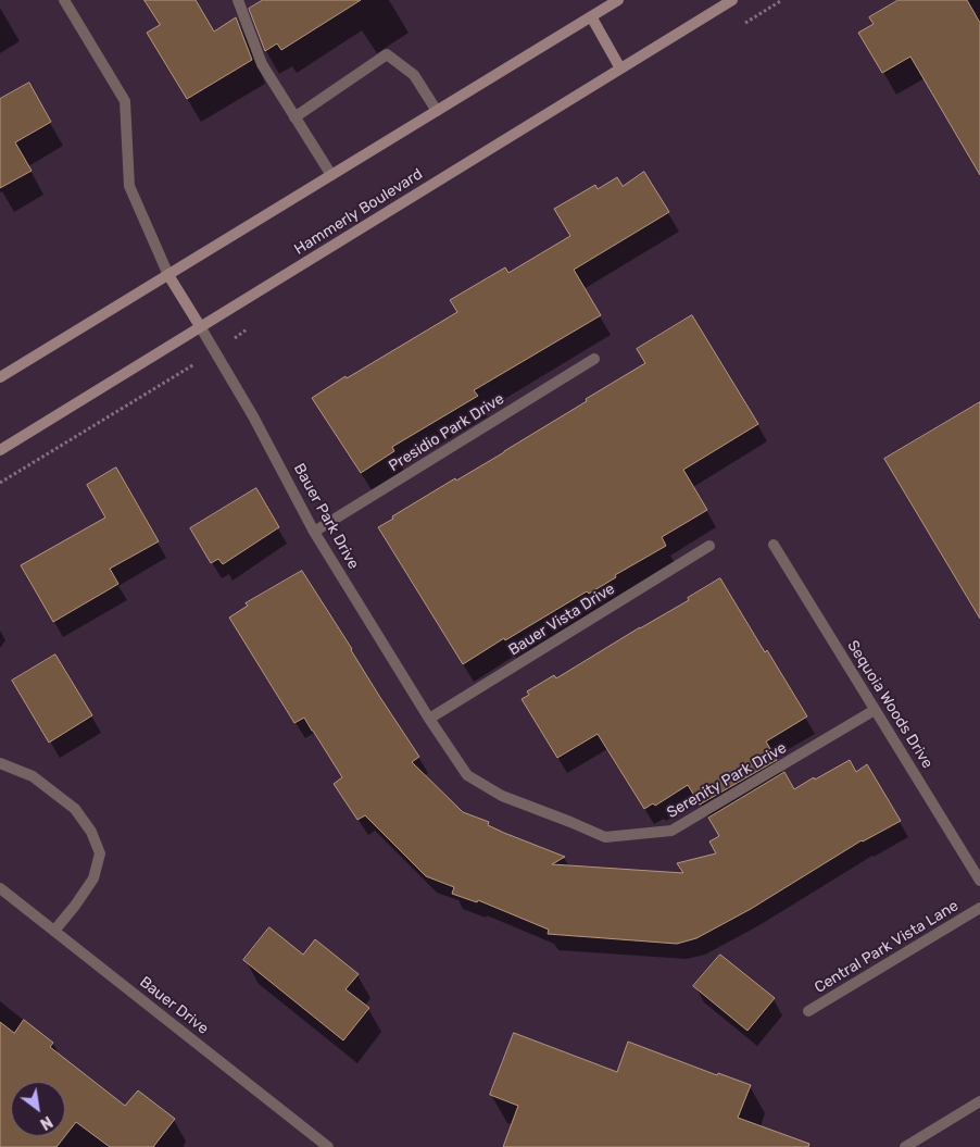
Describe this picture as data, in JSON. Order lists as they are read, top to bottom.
{
  "streets": {
    "main road": ["Hammerly Boulevard"],
    "street": [
      "Presidio Park Drive",
      "Bauer Park Drive",
      "Bauer Vista Drive",
      "Sequoia Woods Drive",
      "Serenity Park Drive",
      "Central Park Vista Lane",
      "Bauer Drive"
    ]
  },
  "crossings": [
    ["Hammerly Boulevard", "Bauer Park Drive"],
    ["Presidio Park Drive", "Bauer Park Drive"],
    ["Bauer Park Drive", "Bauer Vista Drive"],
    ["Bauer Park Drive", "Serenity Park Drive"],
    ["Bauer Vista Drive", "Serenity Park Drive"],
    ["Sequoia Woods Drive", "Serenity Park Drive"]
  ],
  "north": "bottom right"
}
